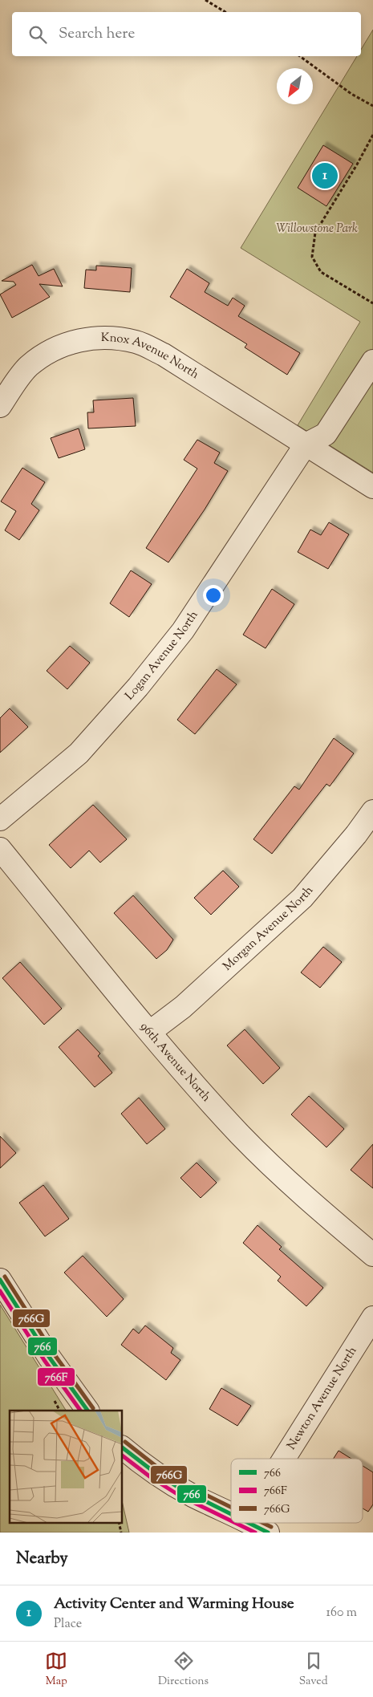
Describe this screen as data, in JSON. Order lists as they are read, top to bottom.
{
  "streets": {
    "street": [
      "Knox Avenue North",
      "Logan Avenue North",
      "Morgan Avenue North",
      "96th Avenue North",
      "Newton Avenue North"
    ]
  },
  "crossings": [
    ["Knox Avenue North", "Logan Avenue North"],
    ["Morgan Avenue North", "96th Avenue North"]
  ],
  "parks": ["Willowstone Park"],
  "lines": ["transit line 766G", "transit line 766", "transit line 766F"],
  "legend": ["766", "766F", "766G"],
  "north": "bottom left",
  "page": {
    "search": "Search here",
    "pins": "1",
    "heading": "Nearby",
    "list": [
      {
        "mark": "1",
        "name": "Activity Center and Warming House",
        "note": "Place",
        "value": "160 m"
      }
    ],
    "nav": ["Map", "Directions", "Saved"]
  }
}
